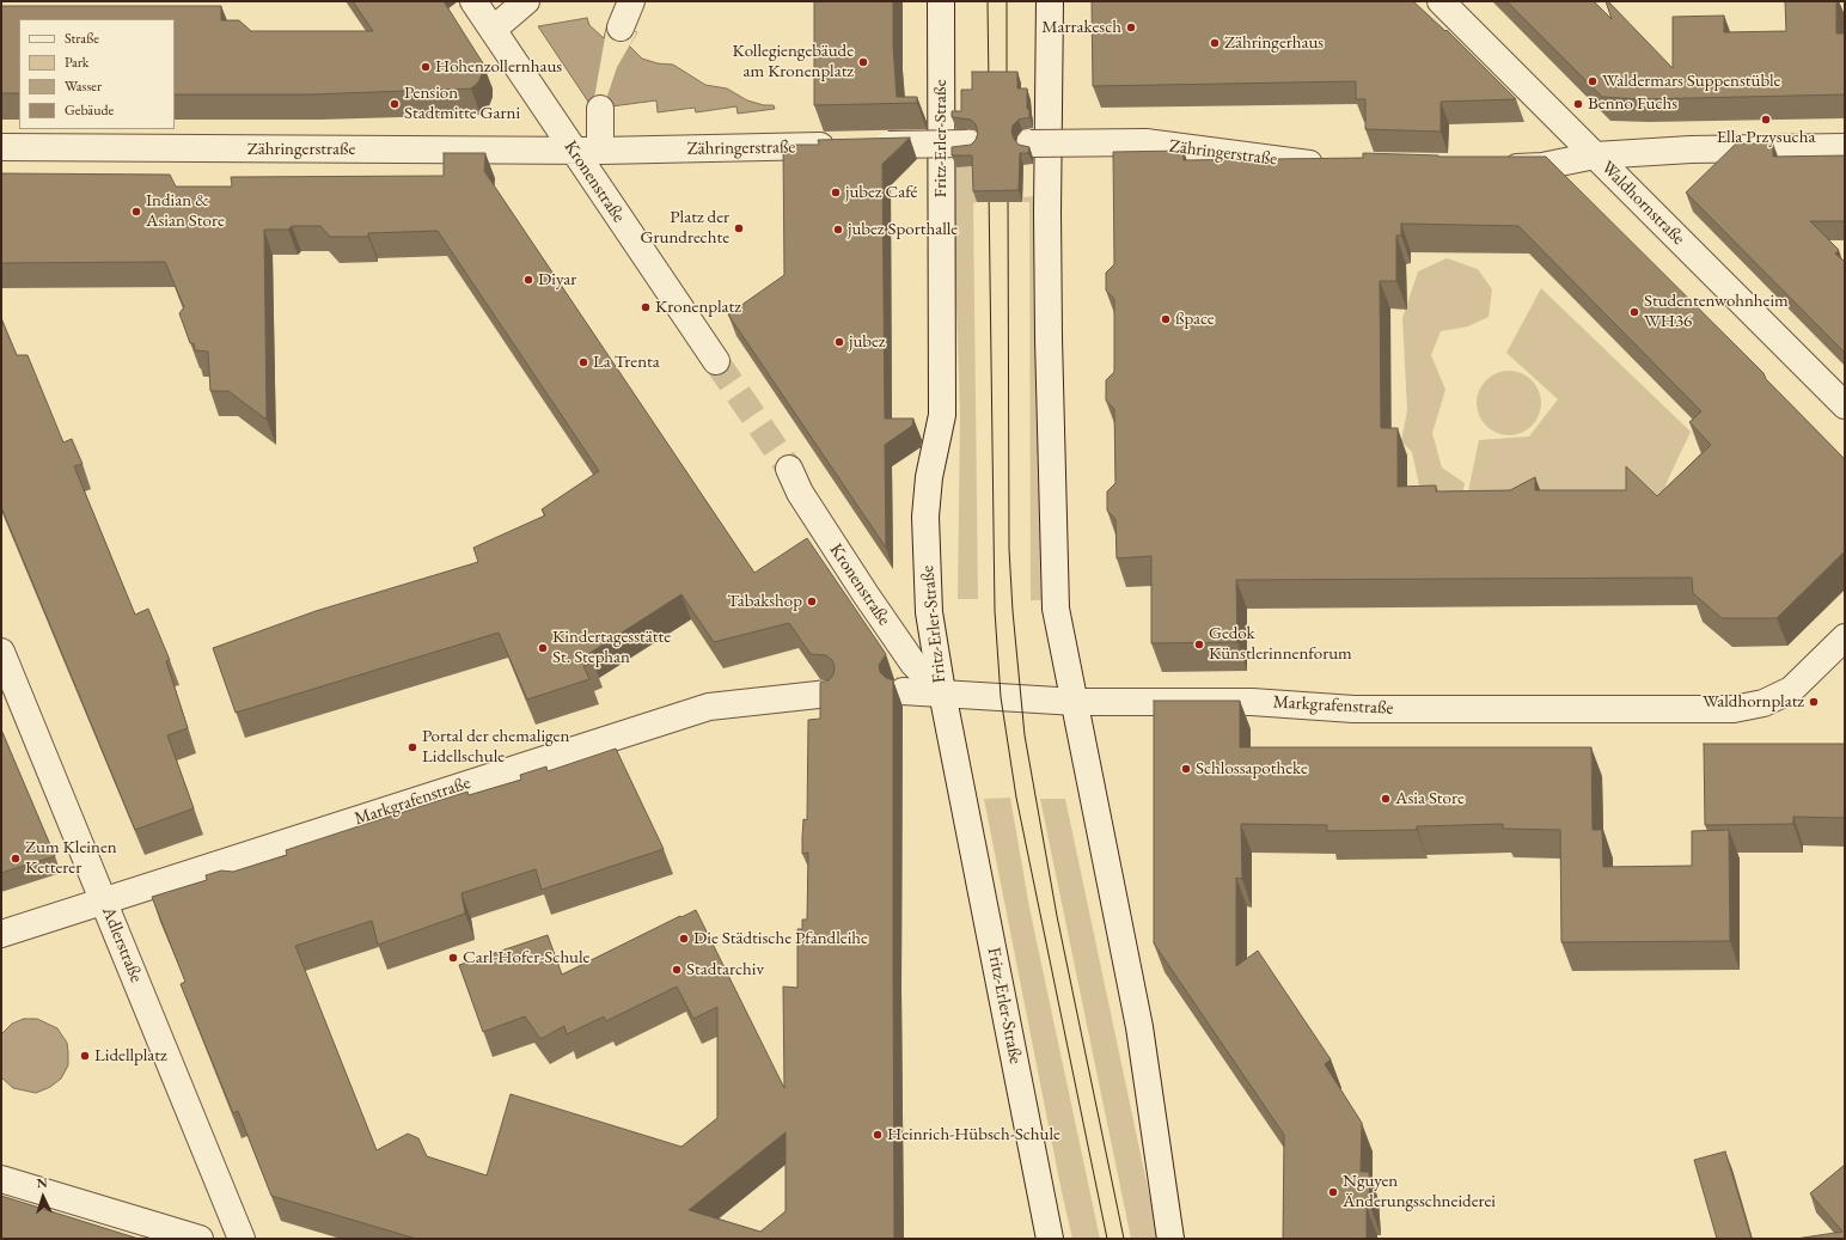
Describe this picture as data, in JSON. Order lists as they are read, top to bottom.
{
  "streets": {
    "street": [
      "Fritz-Erler-Straße",
      "Zähringerstraße",
      "Kronenstraße",
      "Waldhornstraße",
      "Markgrafenstraße",
      "Adlerstraße"
    ]
  },
  "crossings": [
    ["Fritz-Erler-Straße", "Kronenstraße"],
    ["Fritz-Erler-Straße", "Markgrafenstraße"],
    ["Zähringerstraße", "Kronenstraße"],
    ["Kronenstraße", "Markgrafenstraße"],
    ["Markgrafenstraße", "Adlerstraße"]
  ],
  "places": [
    "Marrakesch",
    "Zähringerhaus",
    "Kollegiengebäude am Kronenplatz",
    "Hohenzollernhaus",
    "Waldermars Suppenstüble",
    "Pension Stadtmitte Garni",
    "Benno Fuchs",
    "Ella Przysucha",
    "jubez Café",
    "Indian & Asian Store",
    "Platz der Grundrechte",
    "jubez Sporthalle",
    "Diyar",
    "Kronenplatz",
    "Studentenwohnheim WH36",
    "ßpace",
    "jubez",
    "La Trenta",
    "Tabakshop",
    "Gedok Künstlerinnenforum",
    "Kindertagesstätte St. Stephan",
    "Waldhornplatz",
    "Portal der ehemaligen Lidellschule",
    "Schlossapotheke",
    "Asia Store",
    "Zum Kleinen Ketterer",
    "Die Städtische Pfandleihe",
    "Carl-Hofer-Schule",
    "Stadtarchiv",
    "Lidellplatz",
    "Heinrich-Hübsch-Schule",
    "Nguyen Änderungsschneiderei"
  ],
  "legend": [
    "Straße",
    "Park",
    "Wasser",
    "Gebäude"
  ],
  "north": "top"
}
